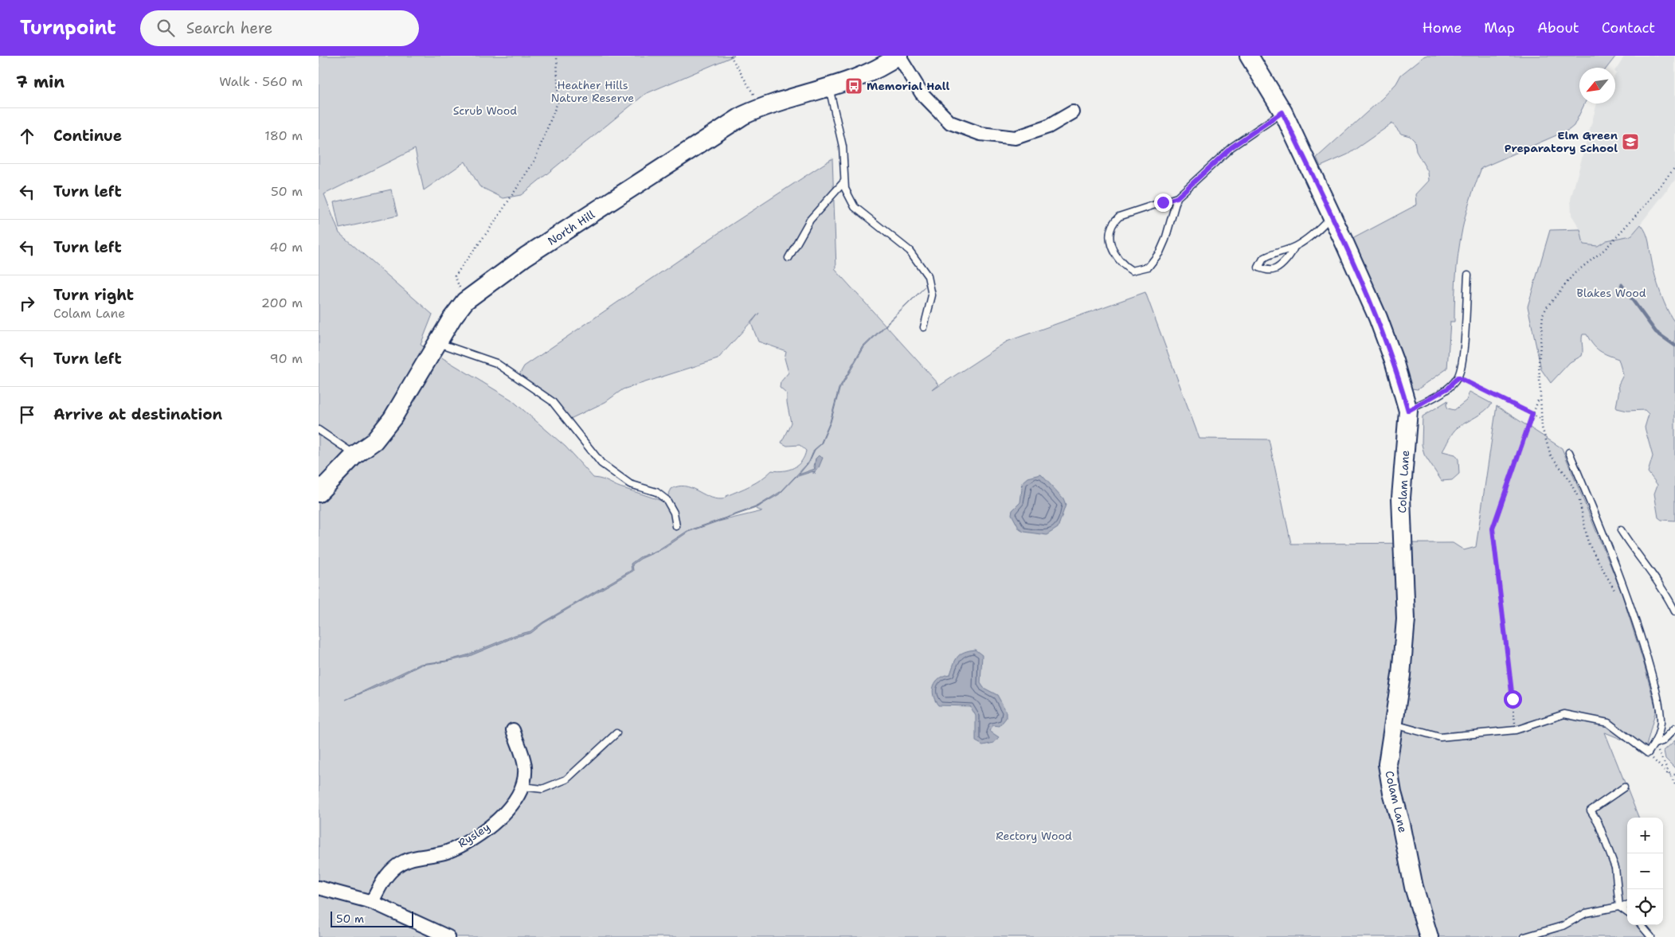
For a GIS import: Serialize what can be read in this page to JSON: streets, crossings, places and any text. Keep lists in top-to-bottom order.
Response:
{
  "streets": {
    "street": ["North Hill", "Colam Lane", "Rysley"]
  },
  "parks": [
    "Heather Hills Nature Reserve",
    "Scrub Wood",
    "Blakes Wood",
    "Rectory Wood"
  ],
  "places": {
    "bus stop": ["Memorial Hall"],
    "school or university": ["Elm Green Preparatory School"]
  },
  "scale_bar": "50 m",
  "north": "bottom left",
  "page": {
    "header": "Turnpoint",
    "search": "Search here",
    "nav": [
      "Home",
      "Map",
      "About",
      "Contact"
    ],
    "heading": ["7 min", "Walk · 560 m"],
    "list": [
      ["Continue", "180 m"],
      ["Turn left", "50 m"],
      ["Turn left", "40 m"],
      ["Turn right", "Colam Lane", "200 m"],
      ["Turn left", "90 m"],
      "Arrive at destination"
    ],
    "map_buttons": ["+", "−"],
    "scale": "50 m"
  }
}
